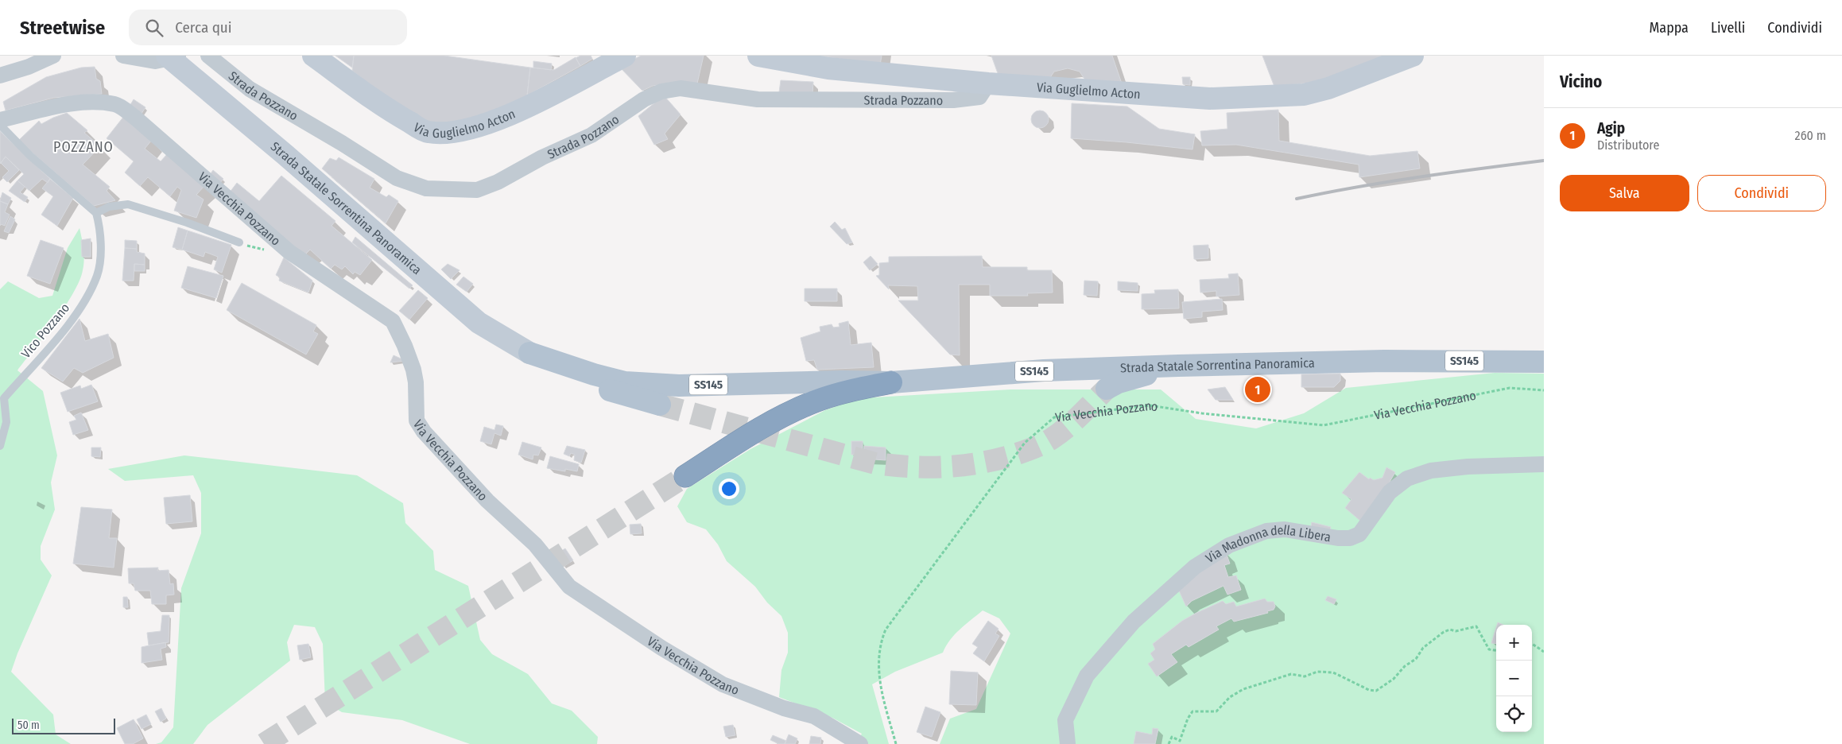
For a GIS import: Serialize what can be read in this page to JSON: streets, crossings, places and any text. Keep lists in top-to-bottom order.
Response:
{
  "streets": {
    "main road": ["Strada Statale Sorrentina Panoramica", "SS145"],
    "street": [
      "Via Guglielmo Acton",
      "Strada Pozzano",
      "Via Vecchia Pozzano",
      "Via Madonna della Libera"
    ],
    "lane": ["Vico Pozzano"]
  },
  "crossings": [
    ["Via Guglielmo Acton", "Strada Pozzano"],
    ["Strada Statale Sorrentina Panoramica", "SS145"]
  ],
  "districts": ["POZZANO"],
  "scale_bar": "50 m",
  "page": {
    "header": "Streetwise",
    "search": "Cerca qui",
    "nav": ["Mappa", "Livelli", "Condividi"],
    "heading": "Vicino",
    "list": [
      {
        "mark": "1",
        "name": "Agip",
        "note": "Distributore",
        "value": "260 m"
      }
    ],
    "buttons": ["Salva", "Condividi"],
    "pins": "1",
    "map_buttons": ["+", "−"],
    "scale": "50 m"
  }
}
